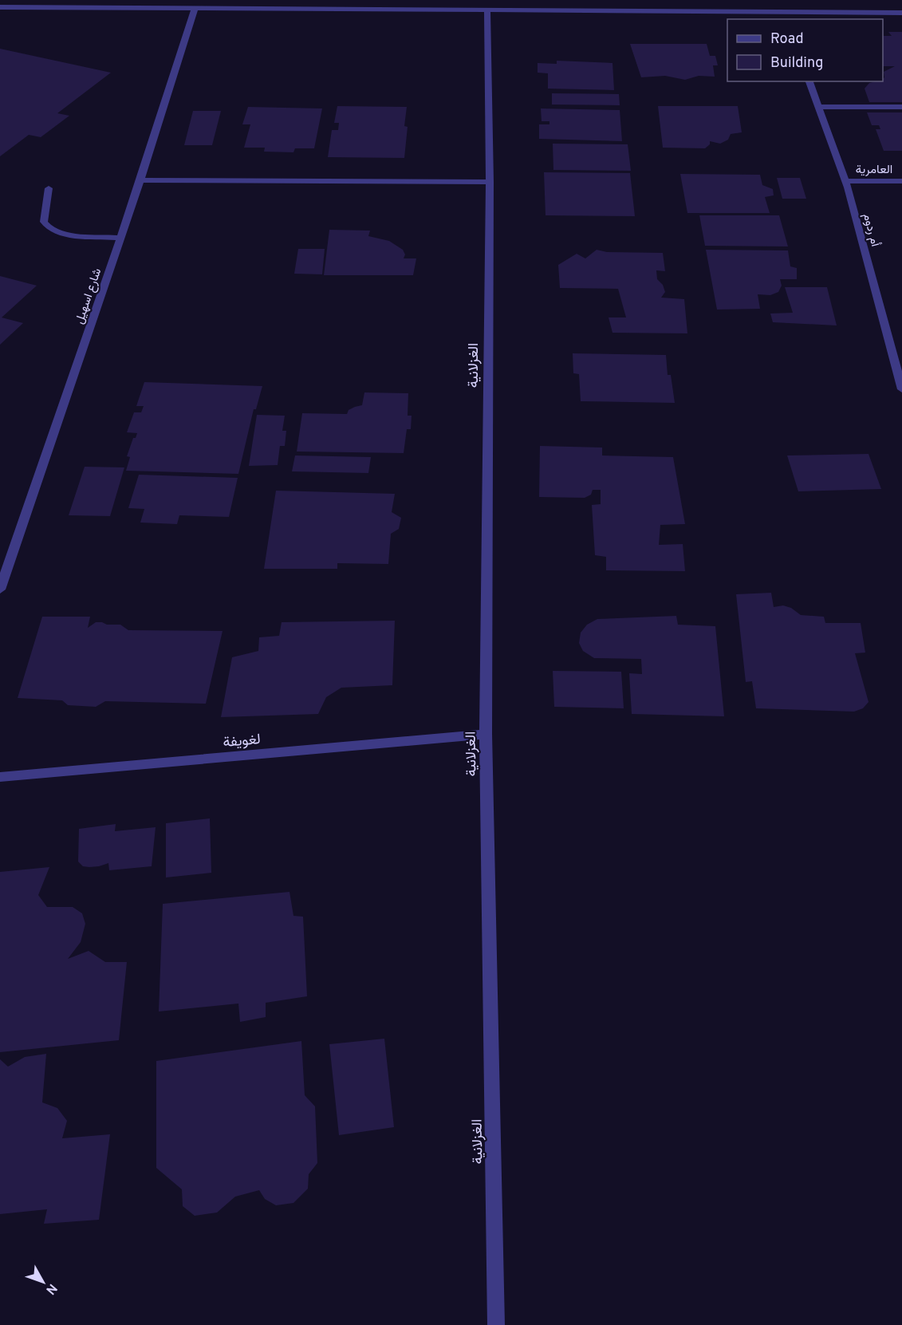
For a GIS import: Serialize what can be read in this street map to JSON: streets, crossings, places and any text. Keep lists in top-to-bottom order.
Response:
{
  "streets": {
    "street": [
      "العامرية",
      "أم ردوم",
      "شارع اسهيل",
      "الغزلانية",
      "لغويفة"
    ]
  },
  "crossings": [
    ["العامرية", "أم ردوم"],
    ["الغزلانية", "لغويفة"]
  ],
  "legend": ["Road", "Building"],
  "north": "bottom right"
}
